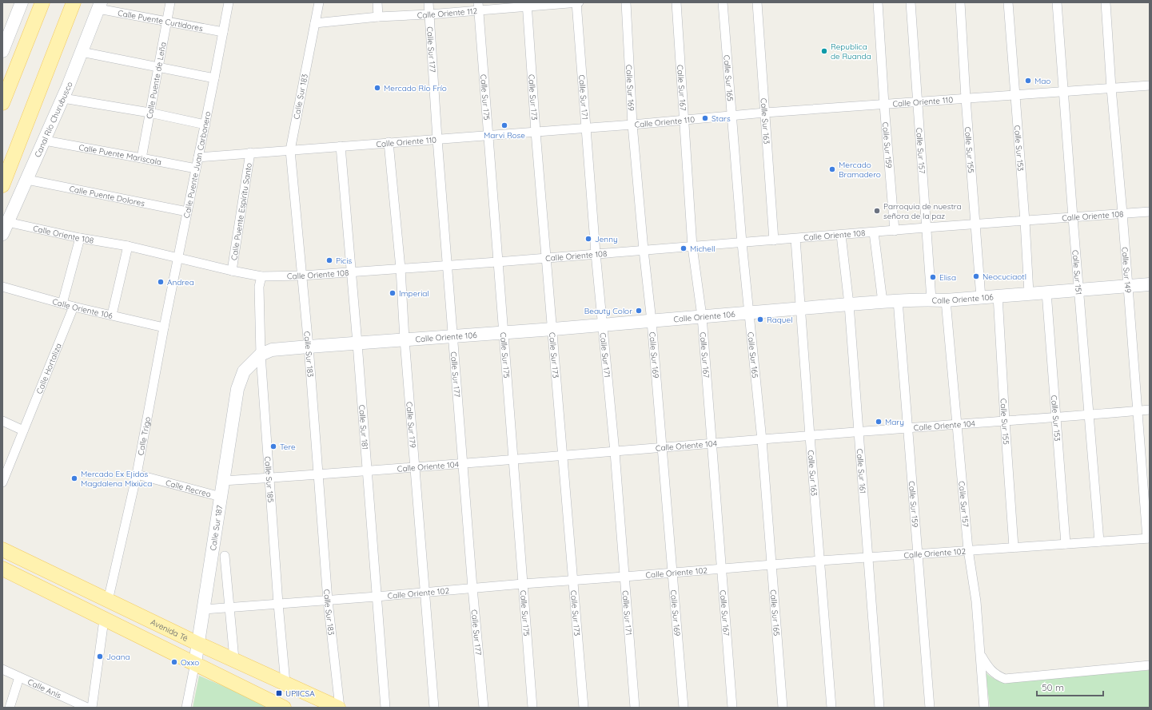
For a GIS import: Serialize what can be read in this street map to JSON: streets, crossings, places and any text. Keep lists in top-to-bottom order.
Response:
{
  "streets": {
    "main road": ["Avenida Té"],
    "street": [
      "Calle Oriente 112",
      "Calle Puente Curtidores",
      "Calle Sur 177",
      "Calle Sur 165",
      "Calle Puente de Leña",
      "Calle Sur 169",
      "Calle Sur 167",
      "Calle Sur 183",
      "Calle Sur 175",
      "Calle Sur 173",
      "Calle Sur 171",
      "Calle Oriente 110",
      "Canal Río Churubusco",
      "Calle Sur 163",
      "Calle Sur 159",
      "Calle Sur 153",
      "Calle Sur 155",
      "Calle Sur 157",
      "Calle Puente Mariscala",
      "Calle Puente Juan Carbonero",
      "Calle Puente Dolores",
      "Calle Puente Espíritu Santo",
      "Calle Oriente 108",
      "Calle Sur 149",
      "Calle Sur 151",
      "Calle Oriente 106",
      "Calle Hortaliza",
      "Calle Sur 179",
      "Calle Oriente 104",
      "Calle Sur 181",
      "Calle Trigo",
      "Calle Sur 161",
      "Calle Sur 185",
      "Calle Recreo",
      "Calle Sur 187",
      "Calle Oriente 102",
      "Calle Anís"
    ]
  },
  "crossings": [
    ["Calle Oriente 112", "Calle Sur 177"],
    ["Calle Oriente 112", "Calle Sur 183"],
    ["Calle Oriente 112", "Calle Sur 175"],
    ["Calle Oriente 112", "Calle Sur 173"],
    ["Calle Oriente 112", "Calle Sur 171"],
    ["Calle Puente Curtidores", "Calle Puente de Leña"],
    ["Calle Puente Curtidores", "Canal Río Churubusco"],
    ["Calle Puente Curtidores", "Calle Puente Juan Carbonero"],
    ["Calle Sur 177", "Calle Oriente 110"],
    ["Calle Sur 177", "Calle Oriente 108"],
    ["Calle Sur 177", "Calle Oriente 106"],
    ["Calle Sur 177", "Calle Oriente 104"],
    ["Calle Sur 177", "Calle Oriente 102"],
    ["Calle Sur 165", "Calle Oriente 110"],
    ["Calle Sur 165", "Calle Oriente 108"],
    ["Calle Sur 165", "Calle Oriente 106"],
    ["Calle Sur 165", "Calle Oriente 104"],
    ["Calle Sur 165", "Calle Oriente 102"],
    ["Calle Puente de Leña", "Calle Puente Mariscala"],
    ["Calle Sur 169", "Calle Oriente 110"],
    ["Calle Sur 169", "Calle Oriente 108"],
    ["Calle Sur 169", "Calle Oriente 106"],
    ["Calle Sur 169", "Calle Oriente 104"],
    ["Calle Sur 169", "Calle Oriente 102"],
    ["Calle Sur 167", "Calle Oriente 110"],
    ["Calle Sur 167", "Calle Oriente 108"],
    ["Calle Sur 167", "Calle Oriente 106"],
    ["Calle Sur 167", "Calle Oriente 104"],
    ["Calle Sur 167", "Calle Oriente 102"],
    ["Calle Sur 183", "Calle Oriente 110"],
    ["Calle Sur 183", "Calle Oriente 108"],
    ["Calle Sur 183", "Calle Oriente 106"],
    ["Calle Sur 183", "Calle Oriente 104"],
    ["Calle Sur 183", "Calle Oriente 102"],
    ["Calle Sur 183", "Avenida Té"],
    ["Calle Sur 175", "Calle Oriente 110"],
    ["Calle Sur 175", "Calle Oriente 108"],
    ["Calle Sur 175", "Calle Oriente 106"],
    ["Calle Sur 175", "Calle Oriente 104"],
    ["Calle Sur 175", "Calle Oriente 102"],
    ["Calle Sur 173", "Calle Oriente 110"],
    ["Calle Sur 173", "Calle Oriente 108"],
    ["Calle Sur 173", "Calle Oriente 106"],
    ["Calle Sur 173", "Calle Oriente 104"],
    ["Calle Sur 173", "Calle Oriente 102"],
    ["Calle Sur 171", "Calle Oriente 110"],
    ["Calle Sur 171", "Calle Oriente 108"],
    ["Calle Sur 171", "Calle Oriente 106"],
    ["Calle Sur 171", "Calle Oriente 104"],
    ["Calle Sur 171", "Calle Oriente 102"],
    ["Calle Oriente 110", "Calle Sur 163"],
    ["Calle Oriente 110", "Calle Sur 159"],
    ["Calle Oriente 110", "Calle Sur 153"],
    ["Calle Oriente 110", "Calle Sur 155"],
    ["Calle Oriente 110", "Calle Sur 157"],
    ["Calle Oriente 110", "Calle Puente Juan Carbonero"],
    ["Calle Oriente 110", "Calle Puente Espíritu Santo"],
    ["Calle Oriente 110", "Calle Sur 149"],
    ["Calle Oriente 110", "Calle Sur 151"],
    ["Calle Oriente 110", "Calle Sur 179"],
    ["Calle Oriente 110", "Calle Sur 181"],
    ["Canal Río Churubusco", "Calle Puente Mariscala"],
    ["Canal Río Churubusco", "Calle Puente Dolores"],
    ["Canal Río Churubusco", "Calle Oriente 108"],
    ["Calle Sur 163", "Calle Oriente 108"],
    ["Calle Sur 163", "Calle Oriente 106"],
    ["Calle Sur 163", "Calle Oriente 104"],
    ["Calle Sur 163", "Calle Oriente 102"],
    ["Calle Sur 159", "Calle Oriente 108"],
    ["Calle Sur 159", "Calle Oriente 106"],
    ["Calle Sur 159", "Calle Oriente 104"],
    ["Calle Sur 159", "Calle Oriente 102"],
    ["Calle Sur 153", "Calle Oriente 108"],
    ["Calle Sur 153", "Calle Oriente 106"],
    ["Calle Sur 153", "Calle Oriente 104"],
    ["Calle Sur 153", "Calle Oriente 102"],
    ["Calle Sur 155", "Calle Oriente 108"],
    ["Calle Sur 155", "Calle Oriente 106"],
    ["Calle Sur 155", "Calle Oriente 104"],
    ["Calle Sur 155", "Calle Oriente 102"],
    ["Calle Sur 157", "Calle Oriente 108"],
    ["Calle Sur 157", "Calle Oriente 106"],
    ["Calle Sur 157", "Calle Oriente 104"],
    ["Calle Sur 157", "Calle Oriente 102"],
    ["Calle Puente Mariscala", "Calle Puente Juan Carbonero"],
    ["Calle Puente Juan Carbonero", "Calle Puente Dolores"],
    ["Calle Puente Juan Carbonero", "Calle Oriente 108"],
    ["Calle Puente Juan Carbonero", "Calle Oriente 106"],
    ["Calle Puente Juan Carbonero", "Calle Trigo"],
    ["Calle Puente Espíritu Santo", "Calle Oriente 108"],
    ["Calle Oriente 108", "Calle Sur 149"],
    ["Calle Oriente 108", "Calle Sur 151"],
    ["Calle Oriente 108", "Calle Sur 179"],
    ["Calle Oriente 108", "Calle Sur 181"],
    ["Calle Oriente 108", "Calle Sur 161"],
    ["Calle Oriente 108", "Calle Sur 185"],
    ["Calle Sur 149", "Calle Oriente 106"],
    ["Calle Sur 149", "Calle Oriente 104"],
    ["Calle Sur 149", "Calle Oriente 102"],
    ["Calle Sur 151", "Calle Oriente 106"],
    ["Calle Sur 151", "Calle Oriente 104"],
    ["Calle Sur 151", "Calle Oriente 102"],
    ["Calle Oriente 106", "Calle Hortaliza"],
    ["Calle Oriente 106", "Calle Sur 179"],
    ["Calle Oriente 106", "Calle Sur 181"],
    ["Calle Oriente 106", "Calle Trigo"],
    ["Calle Oriente 106", "Calle Sur 161"],
    ["Calle Oriente 106", "Calle Sur 185"],
    ["Calle Oriente 106", "Calle Sur 187"],
    ["Calle Sur 179", "Calle Oriente 104"],
    ["Calle Sur 179", "Calle Oriente 102"],
    ["Calle Oriente 104", "Calle Sur 181"],
    ["Calle Oriente 104", "Calle Sur 161"],
    ["Calle Oriente 104", "Calle Sur 185"],
    ["Calle Oriente 104", "Calle Sur 187"],
    ["Calle Sur 181", "Calle Oriente 102"],
    ["Calle Trigo", "Calle Recreo"],
    ["Calle Trigo", "Avenida Té"],
    ["Calle Sur 161", "Calle Oriente 102"],
    ["Calle Sur 185", "Calle Sur 187"],
    ["Calle Sur 185", "Calle Oriente 102"],
    ["Calle Sur 185", "Avenida Té"],
    ["Calle Recreo", "Calle Sur 187"],
    ["Calle Sur 187", "Calle Oriente 102"],
    ["Calle Sur 187", "Avenida Té"]
  ],
  "places": {
    "other": [
      "Republica de Ruanda",
      "Mao",
      "Mercado Río Frío",
      "Stars",
      "Marvi Rose",
      "Mercado Bramadero",
      "Parroquia de nuestra señora de la paz",
      "Jenny",
      "Michell",
      "Picis",
      "Neocuciaotl",
      "Elisa",
      "Andrea",
      "Imperial",
      "Beauty Color",
      "Raquel",
      "Mary",
      "Tere",
      "Mercado Ex Ejidos Magdalena Mixiuca",
      "Joana",
      "Oxxo"
    ],
    "transit": ["UPIICSA"]
  },
  "scale_bar": "50 m"
}
